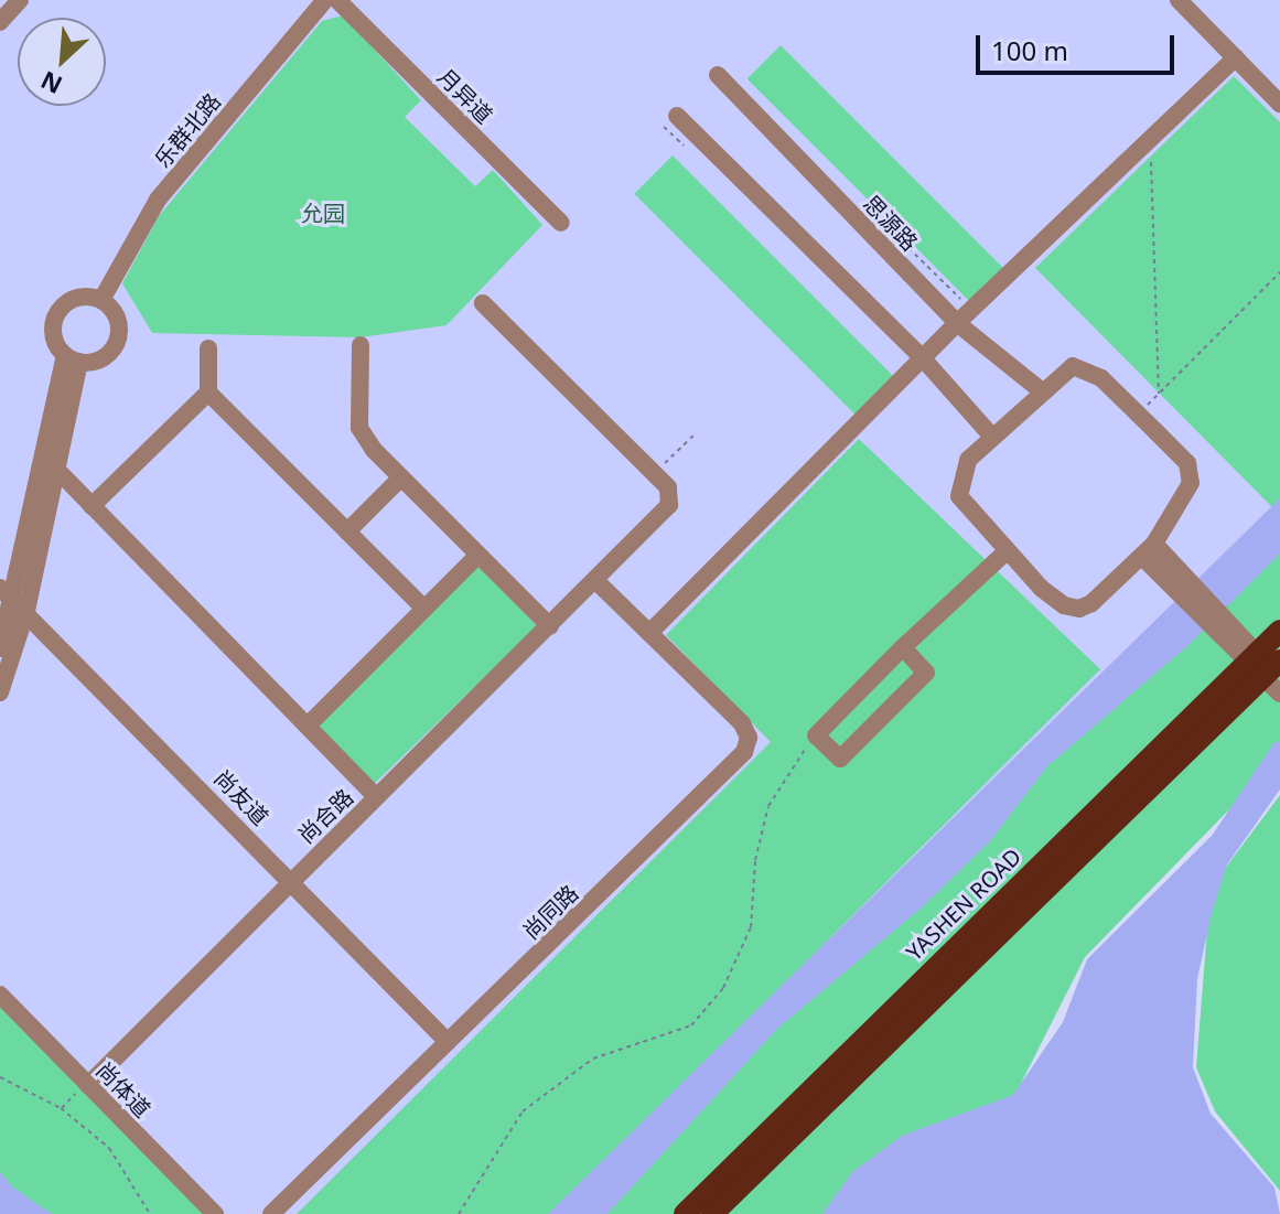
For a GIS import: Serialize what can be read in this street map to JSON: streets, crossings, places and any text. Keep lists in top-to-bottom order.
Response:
{
  "streets": {
    "main road": ["YASHEN ROAD"],
    "street": [
      "月异道",
      "乐群北路",
      "思源路",
      "尚友道",
      "尚合路",
      "尚同路",
      "尚体道"
    ]
  },
  "crossings": [
    ["尚友道", "尚合路"],
    ["尚友道", "尚同路"],
    ["尚合路", "尚体道"]
  ],
  "parks": ["允园"],
  "scale_bar": "100 m",
  "north": "bottom left"
}
